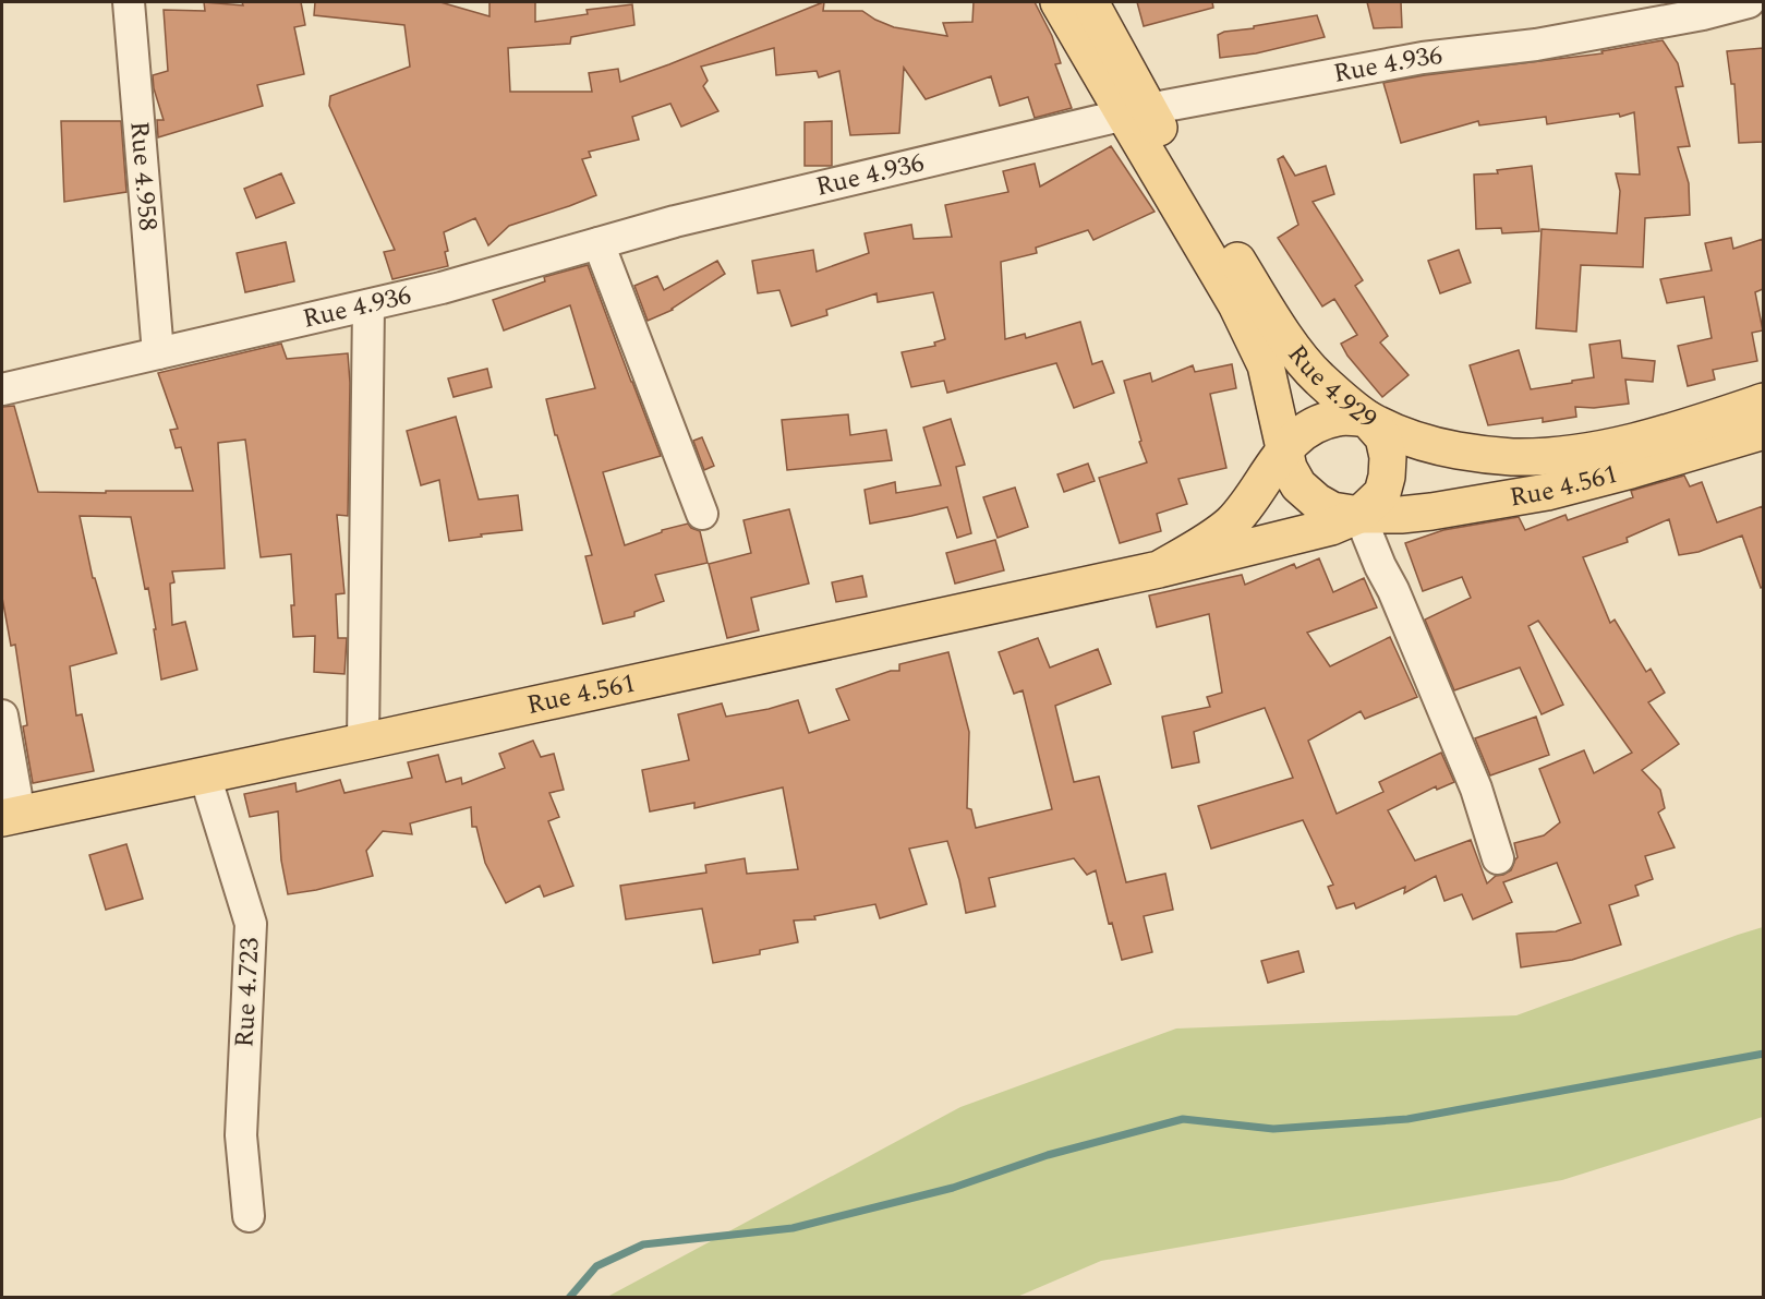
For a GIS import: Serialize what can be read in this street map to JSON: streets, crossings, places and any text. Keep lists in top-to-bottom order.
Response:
{
  "streets": {
    "main road": ["Rue 4.929", "Rue 4.561"],
    "street": ["Rue 4.936", "Rue 4.958", "Rue 4.723"]
  },
  "crossings": [
    ["Rue 4.936", "Rue 4.958"],
    ["Rue 4.936", "Rue 4.929"],
    ["Rue 4.929", "Rue 4.561"],
    ["Rue 4.561", "Rue 4.723"]
  ]
}
